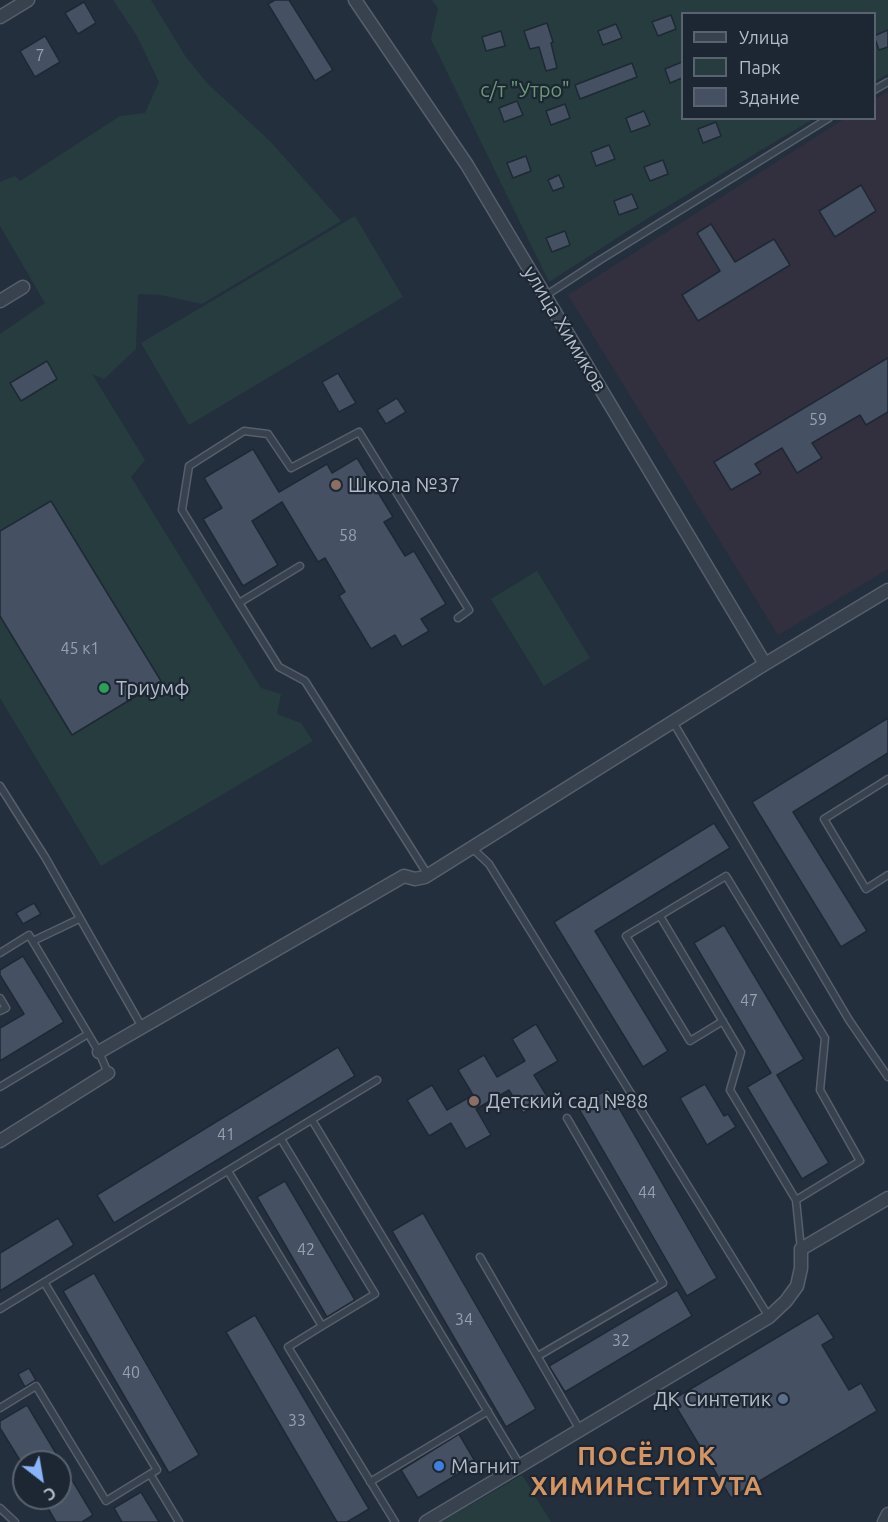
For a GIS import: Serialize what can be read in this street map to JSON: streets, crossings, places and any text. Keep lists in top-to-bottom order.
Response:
{
  "streets": {
    "street": ["улица Химиков"]
  },
  "districts": ["ПОСЁЛОК ХИМИНСТИТУТА"],
  "parks": ["с/т \"Утро\""],
  "places": [
    "Школа №37",
    "Триумф",
    "Детский сад №88",
    "ДК Синтетик",
    "Магнит"
  ],
  "house_numbers": [
    "7",
    "59",
    "58",
    "45 к1",
    "47",
    "41",
    "44",
    "42",
    "34",
    "32",
    "40",
    "33"
  ],
  "legend": ["Улица", "Парк", "Здание"],
  "north": "bottom right"
}
